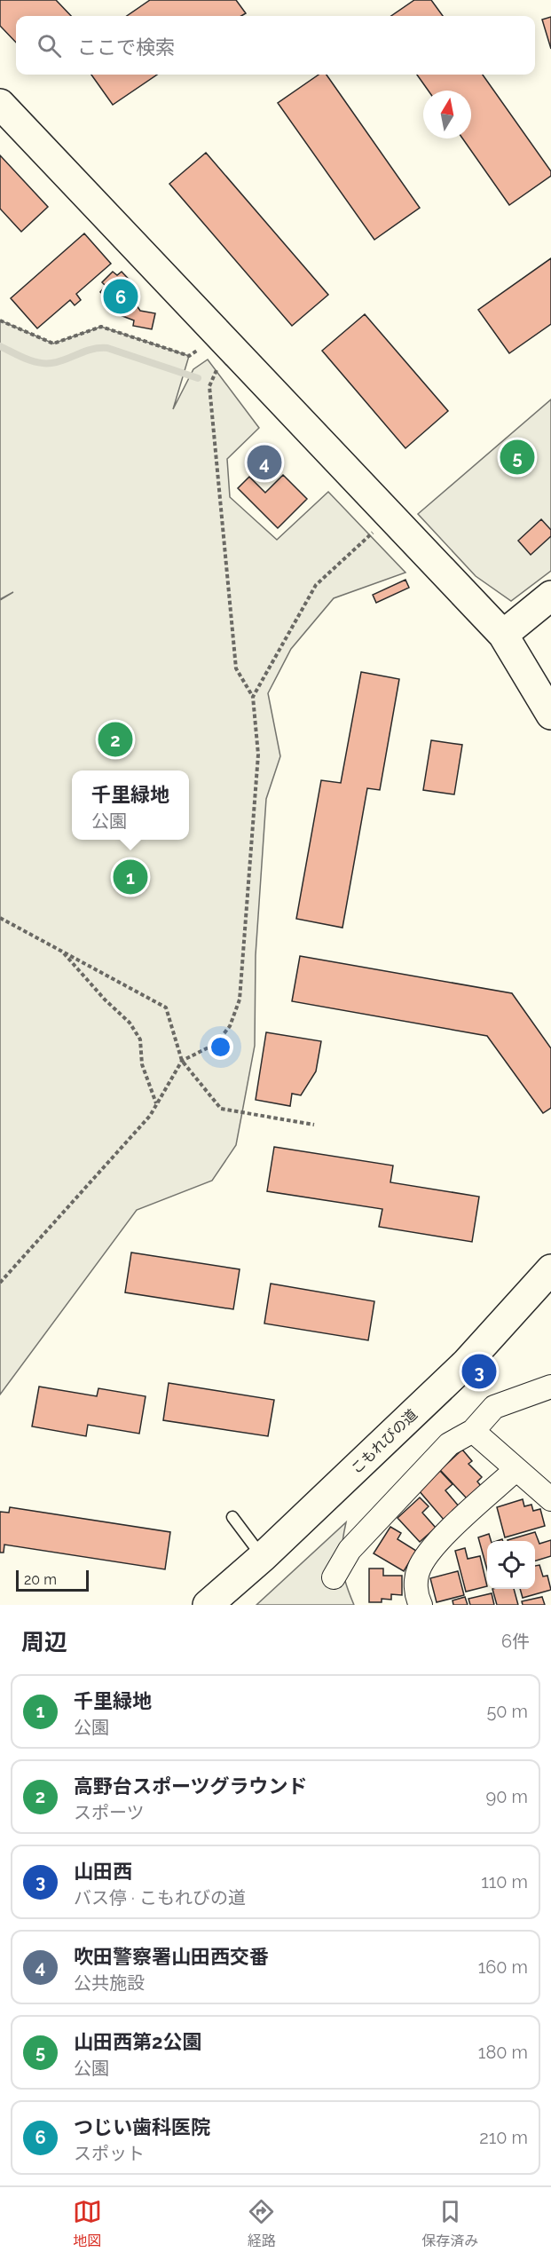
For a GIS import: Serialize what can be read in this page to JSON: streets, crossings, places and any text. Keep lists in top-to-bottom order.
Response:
{
  "streets": {
    "street": ["こもれびの道"]
  },
  "scale_bar": "20 m",
  "north": "top",
  "page": {
    "search": "ここで検索",
    "pins": [
      "6",
      "5",
      "4",
      "2",
      "1",
      "3"
    ],
    "popup": ["千里緑地", "公園"],
    "scale": "20 m",
    "heading": ["周辺", "6件"],
    "list": [
      {
        "mark": "1",
        "name": "千里緑地",
        "note": "公園",
        "value": "50 m"
      },
      {
        "mark": "2",
        "name": "高野台スポーツグラウンド",
        "note": "スポーツ",
        "value": "90 m"
      },
      {
        "mark": "3",
        "name": "山田西",
        "note": "バス停 · こもれびの道",
        "value": "110 m"
      },
      {
        "mark": "4",
        "name": "吹田警察署山田西交番",
        "note": "公共施設",
        "value": "160 m"
      },
      {
        "mark": "5",
        "name": "山田西第2公園",
        "note": "公園",
        "value": "180 m"
      },
      {
        "mark": "6",
        "name": "つじい歯科医院",
        "note": "スポット",
        "value": "210 m"
      }
    ],
    "nav": ["地図", "経路", "保存済み"]
  }
}
